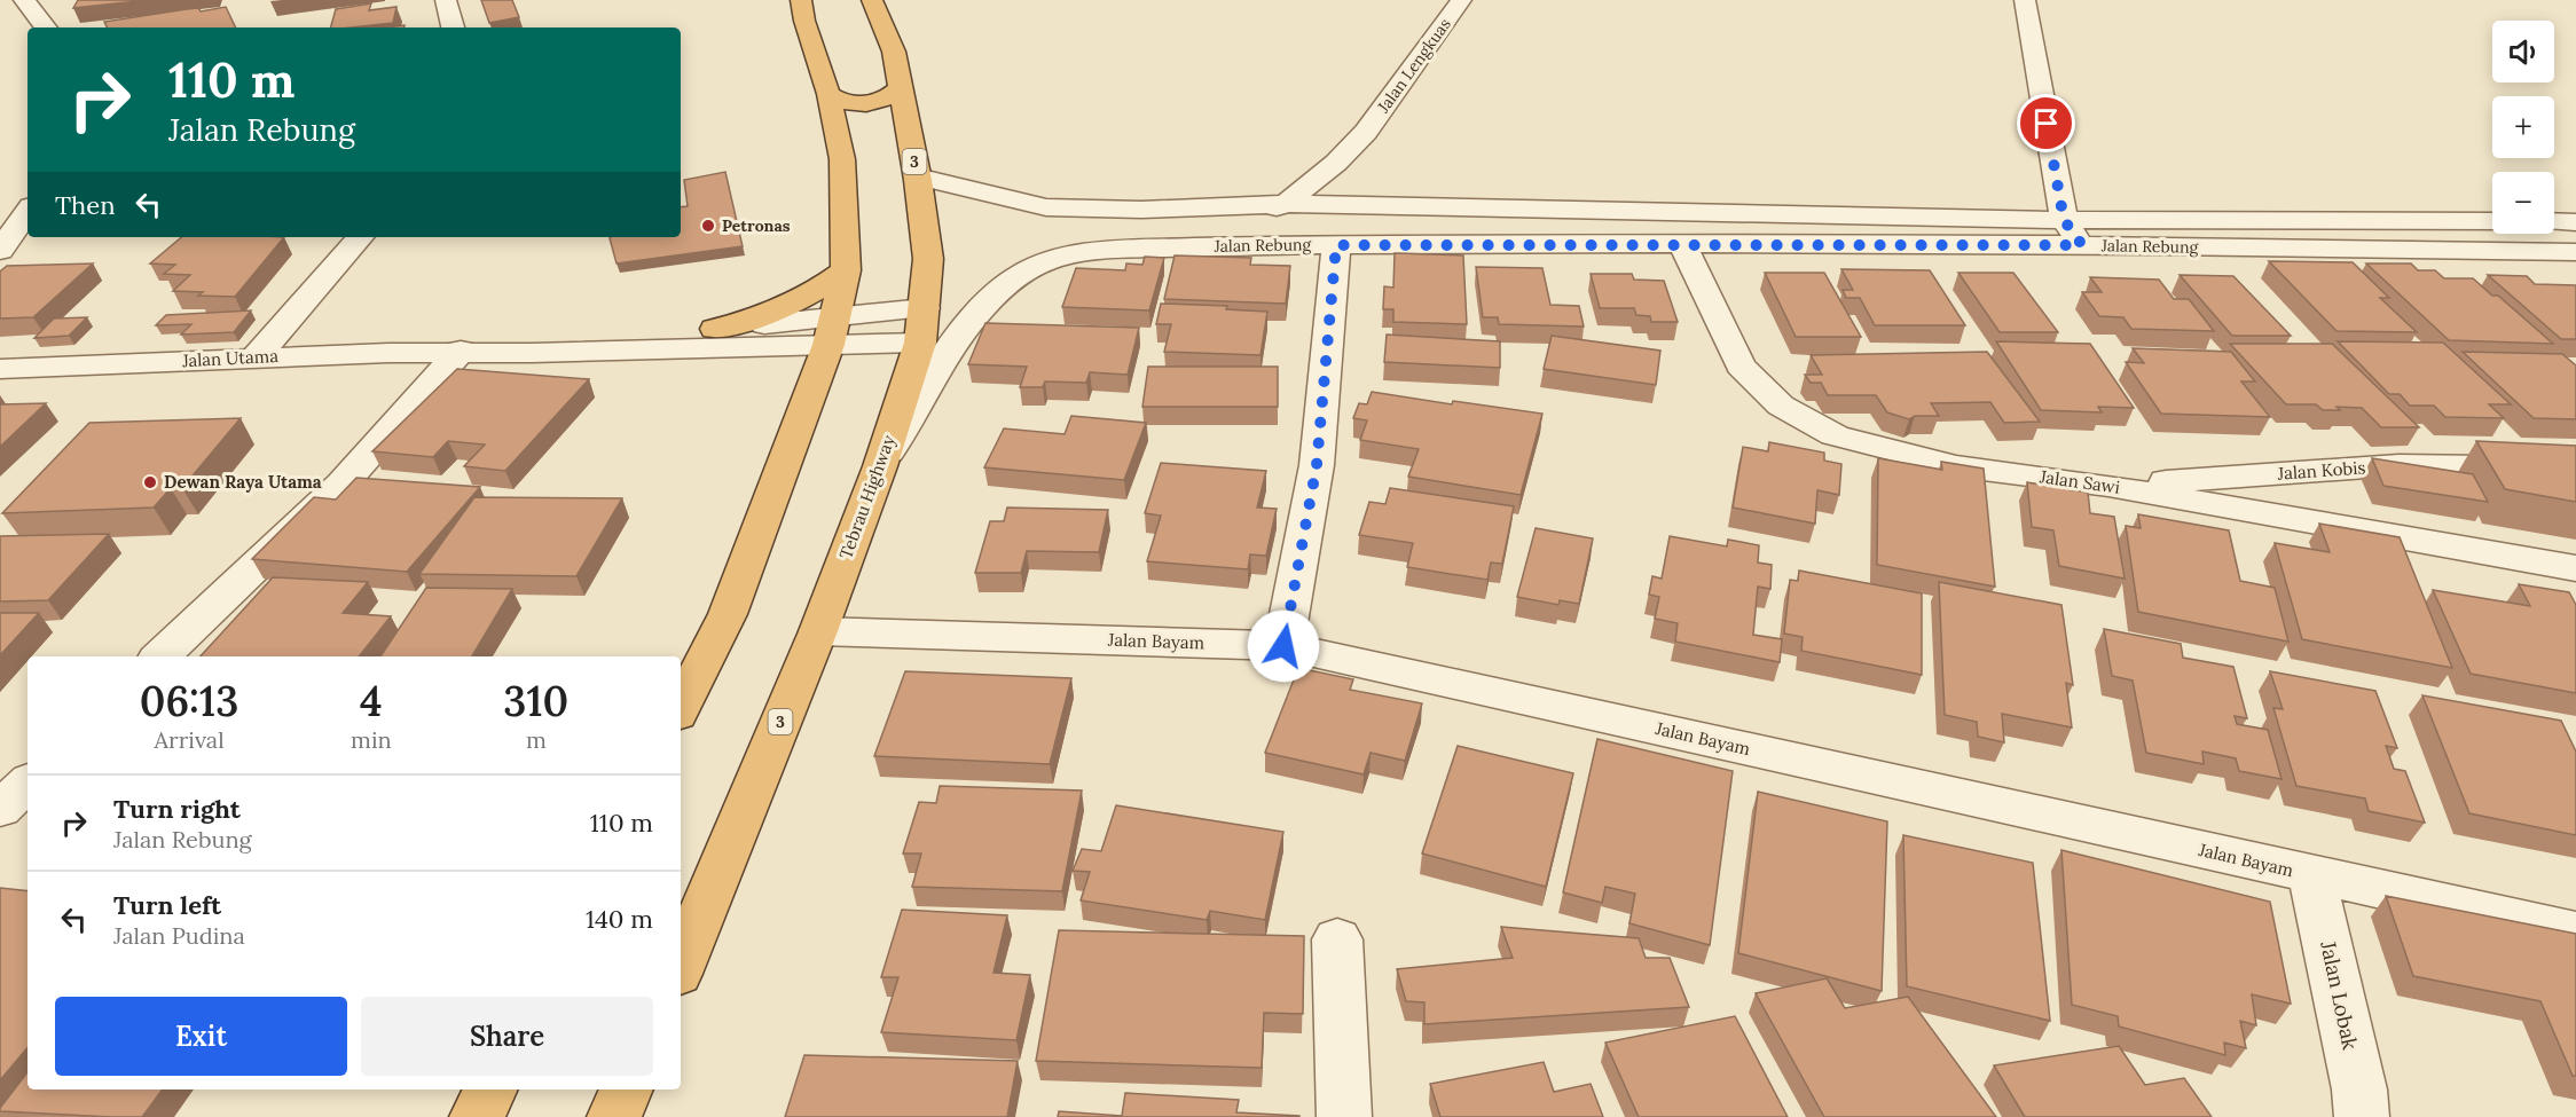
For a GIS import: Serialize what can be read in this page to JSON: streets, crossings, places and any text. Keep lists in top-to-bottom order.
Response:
{
  "streets": {
    "highway": ["3", "Tebrau Highway"],
    "street": [
      "Jalan Lengkuas",
      "Jalan Rebung",
      "Jalan Utama",
      "Jalan Kobis",
      "Jalan Sawi",
      "Jalan Bayam",
      "Jalan Lobak"
    ]
  },
  "crossings": [
    ["Jalan Lengkuas", "Jalan Rebung"],
    ["Jalan Rebung", "Jalan Sawi"],
    ["Jalan Rebung", "Tebrau Highway"],
    ["Jalan Kobis", "Jalan Sawi"],
    ["Tebrau Highway", "Jalan Bayam"],
    ["Jalan Bayam", "Jalan Lobak"]
  ],
  "places": ["Petronas", "Dewan Raya Utama"],
  "page": {
    "map_buttons": ["+", "−"],
    "turn": ["110 m", "Jalan Rebung"],
    "then": "Then",
    "eta": [
      "06:13",
      "Arrival",
      "4",
      "min",
      "310",
      "m"
    ],
    "list": [
      {
        "name": "Turn right",
        "note": "Jalan Rebung",
        "value": "110 m"
      },
      {
        "name": "Turn left",
        "note": "Jalan Pudina",
        "value": "140 m"
      }
    ],
    "buttons": ["Exit", "Share"]
  }
}
